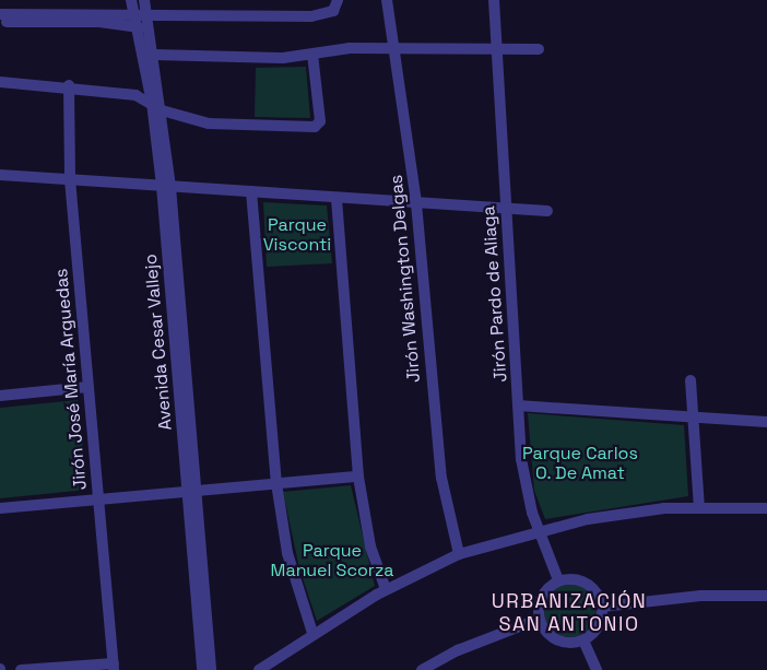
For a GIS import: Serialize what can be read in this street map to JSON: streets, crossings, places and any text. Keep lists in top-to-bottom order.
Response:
{
  "streets": {
    "street": [
      "Jirón Washington Delgas",
      "Jirón Pardo de Aliaga",
      "Avenida Cesar Vallejo",
      "Jirón José María Arguedas"
    ]
  },
  "districts": ["URBANIZACIÓN SAN ANTONIO"],
  "parks": ["Parque Visconti", "Parque Carlos O. De Amat", "Parque Manuel Scorza"]
}
